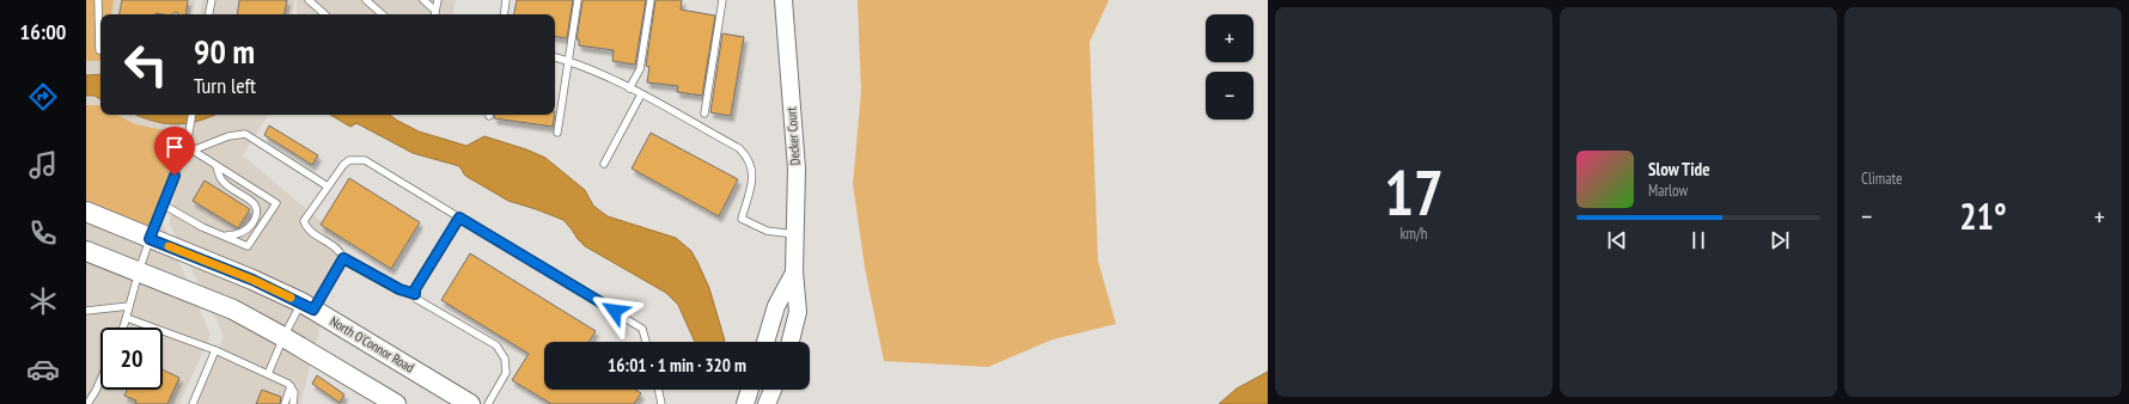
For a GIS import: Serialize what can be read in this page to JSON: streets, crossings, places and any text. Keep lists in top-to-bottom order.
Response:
{
  "streets": {
    "main road": ["North O'Connor Road"],
    "street": ["Decker Court"]
  },
  "page": {
    "tabs": "16:00",
    "tile": [
      ["17", "km/h"],
      "Climate"
    ],
    "map_buttons": ["+", "−"],
    "turn": ["90 m", "Turn left"],
    "song": ["Slow Tide", "Marlow"],
    "heat": ["−", "21°", "+"],
    "limit": "20",
    "trip": "16:01 · 1 min · 320 m"
  }
}
